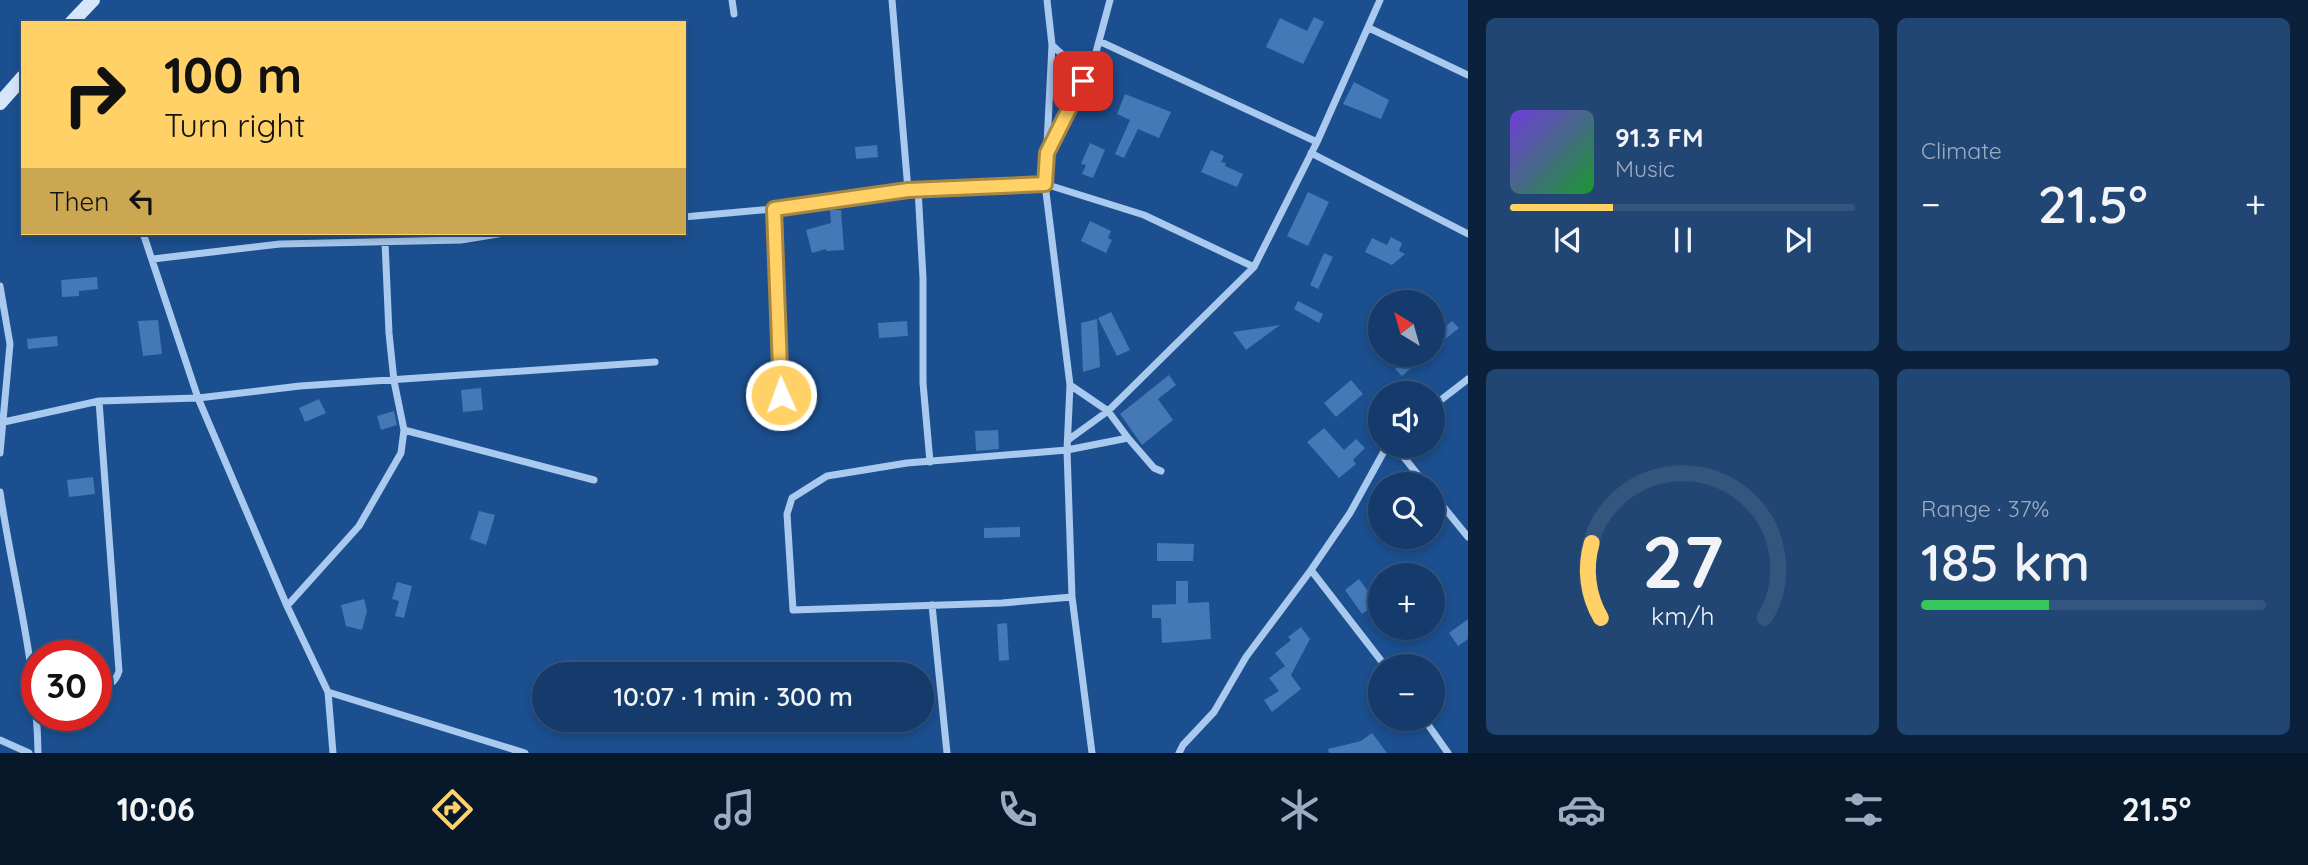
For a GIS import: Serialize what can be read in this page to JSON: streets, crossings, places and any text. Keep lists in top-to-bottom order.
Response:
{
  "north": "top left",
  "page": {
    "tile": [
      "Climate",
      ["Range · 37%", "185 km"]
    ],
    "turn": ["100 m", "Turn right"],
    "song": ["91.3 FM", "Music"],
    "then": "Then",
    "heat": ["−", "21.5°", "+"],
    "map_buttons": ["+", "−"],
    "limit": "30",
    "trip": "10:07 · 1 min · 300 m",
    "tabs": ["10:06", "21.5°"],
    "gauge": ["27", "km/h"]
  }
}
